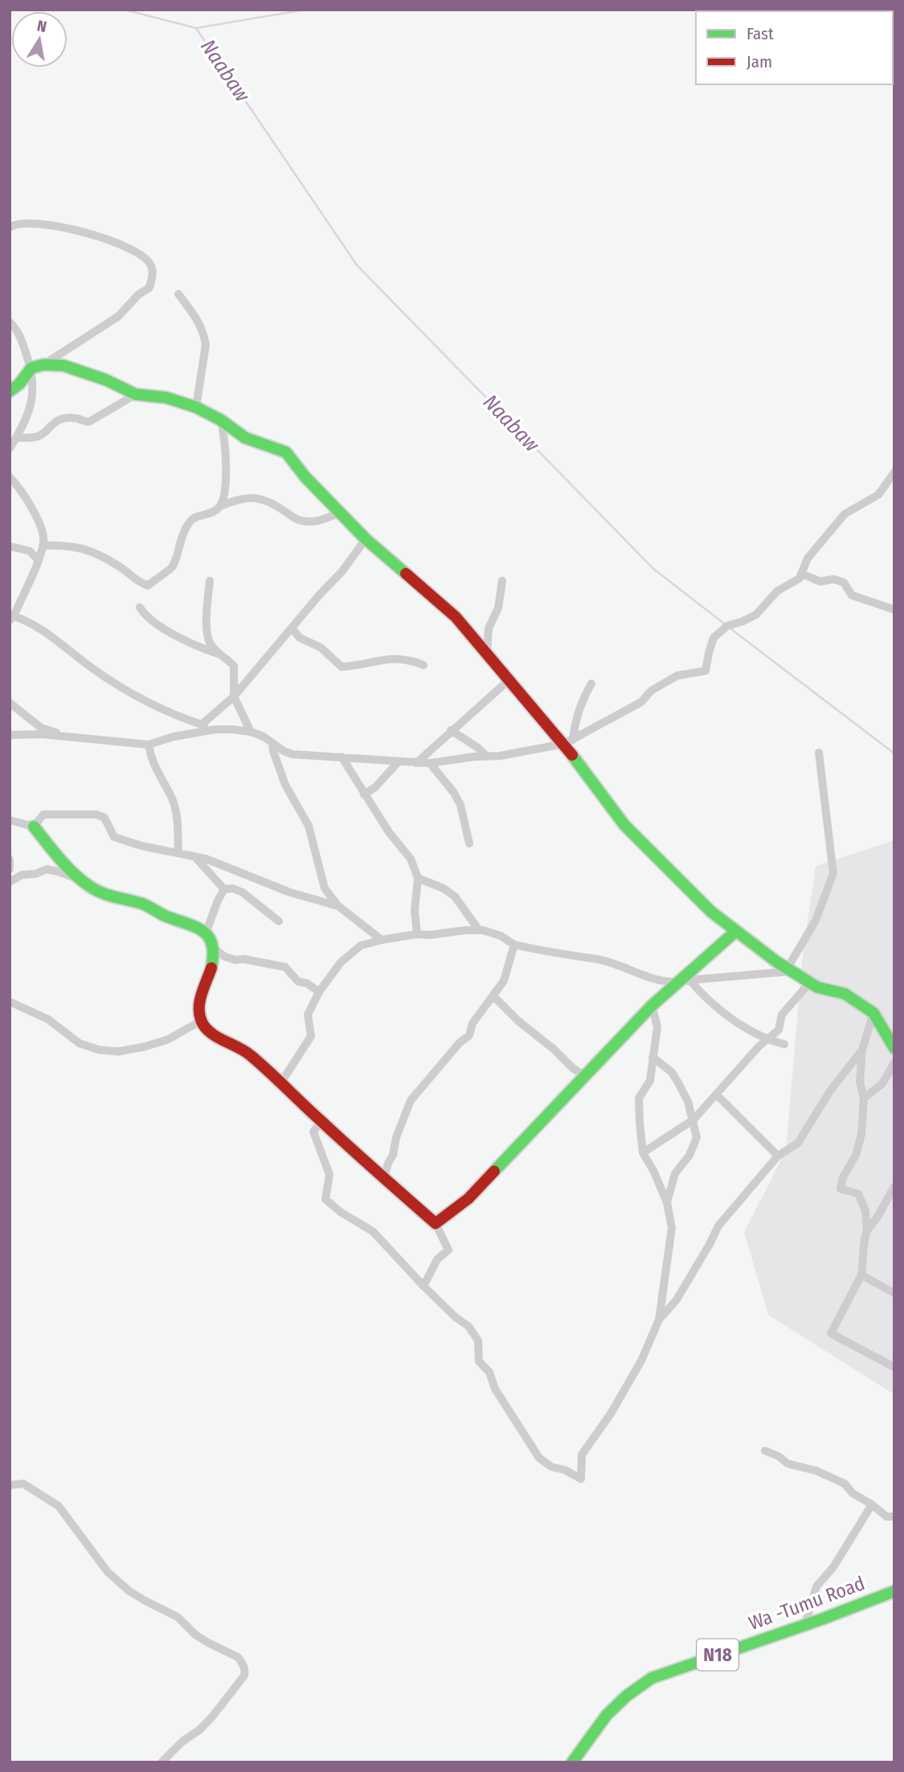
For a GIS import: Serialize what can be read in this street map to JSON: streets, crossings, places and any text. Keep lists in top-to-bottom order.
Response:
{
  "streets": {
    "main road": ["Wa -Tumu Road", "N18"]
  },
  "water": ["Naabaw"],
  "legend": ["Fast", "Jam"],
  "north": "top"
}
